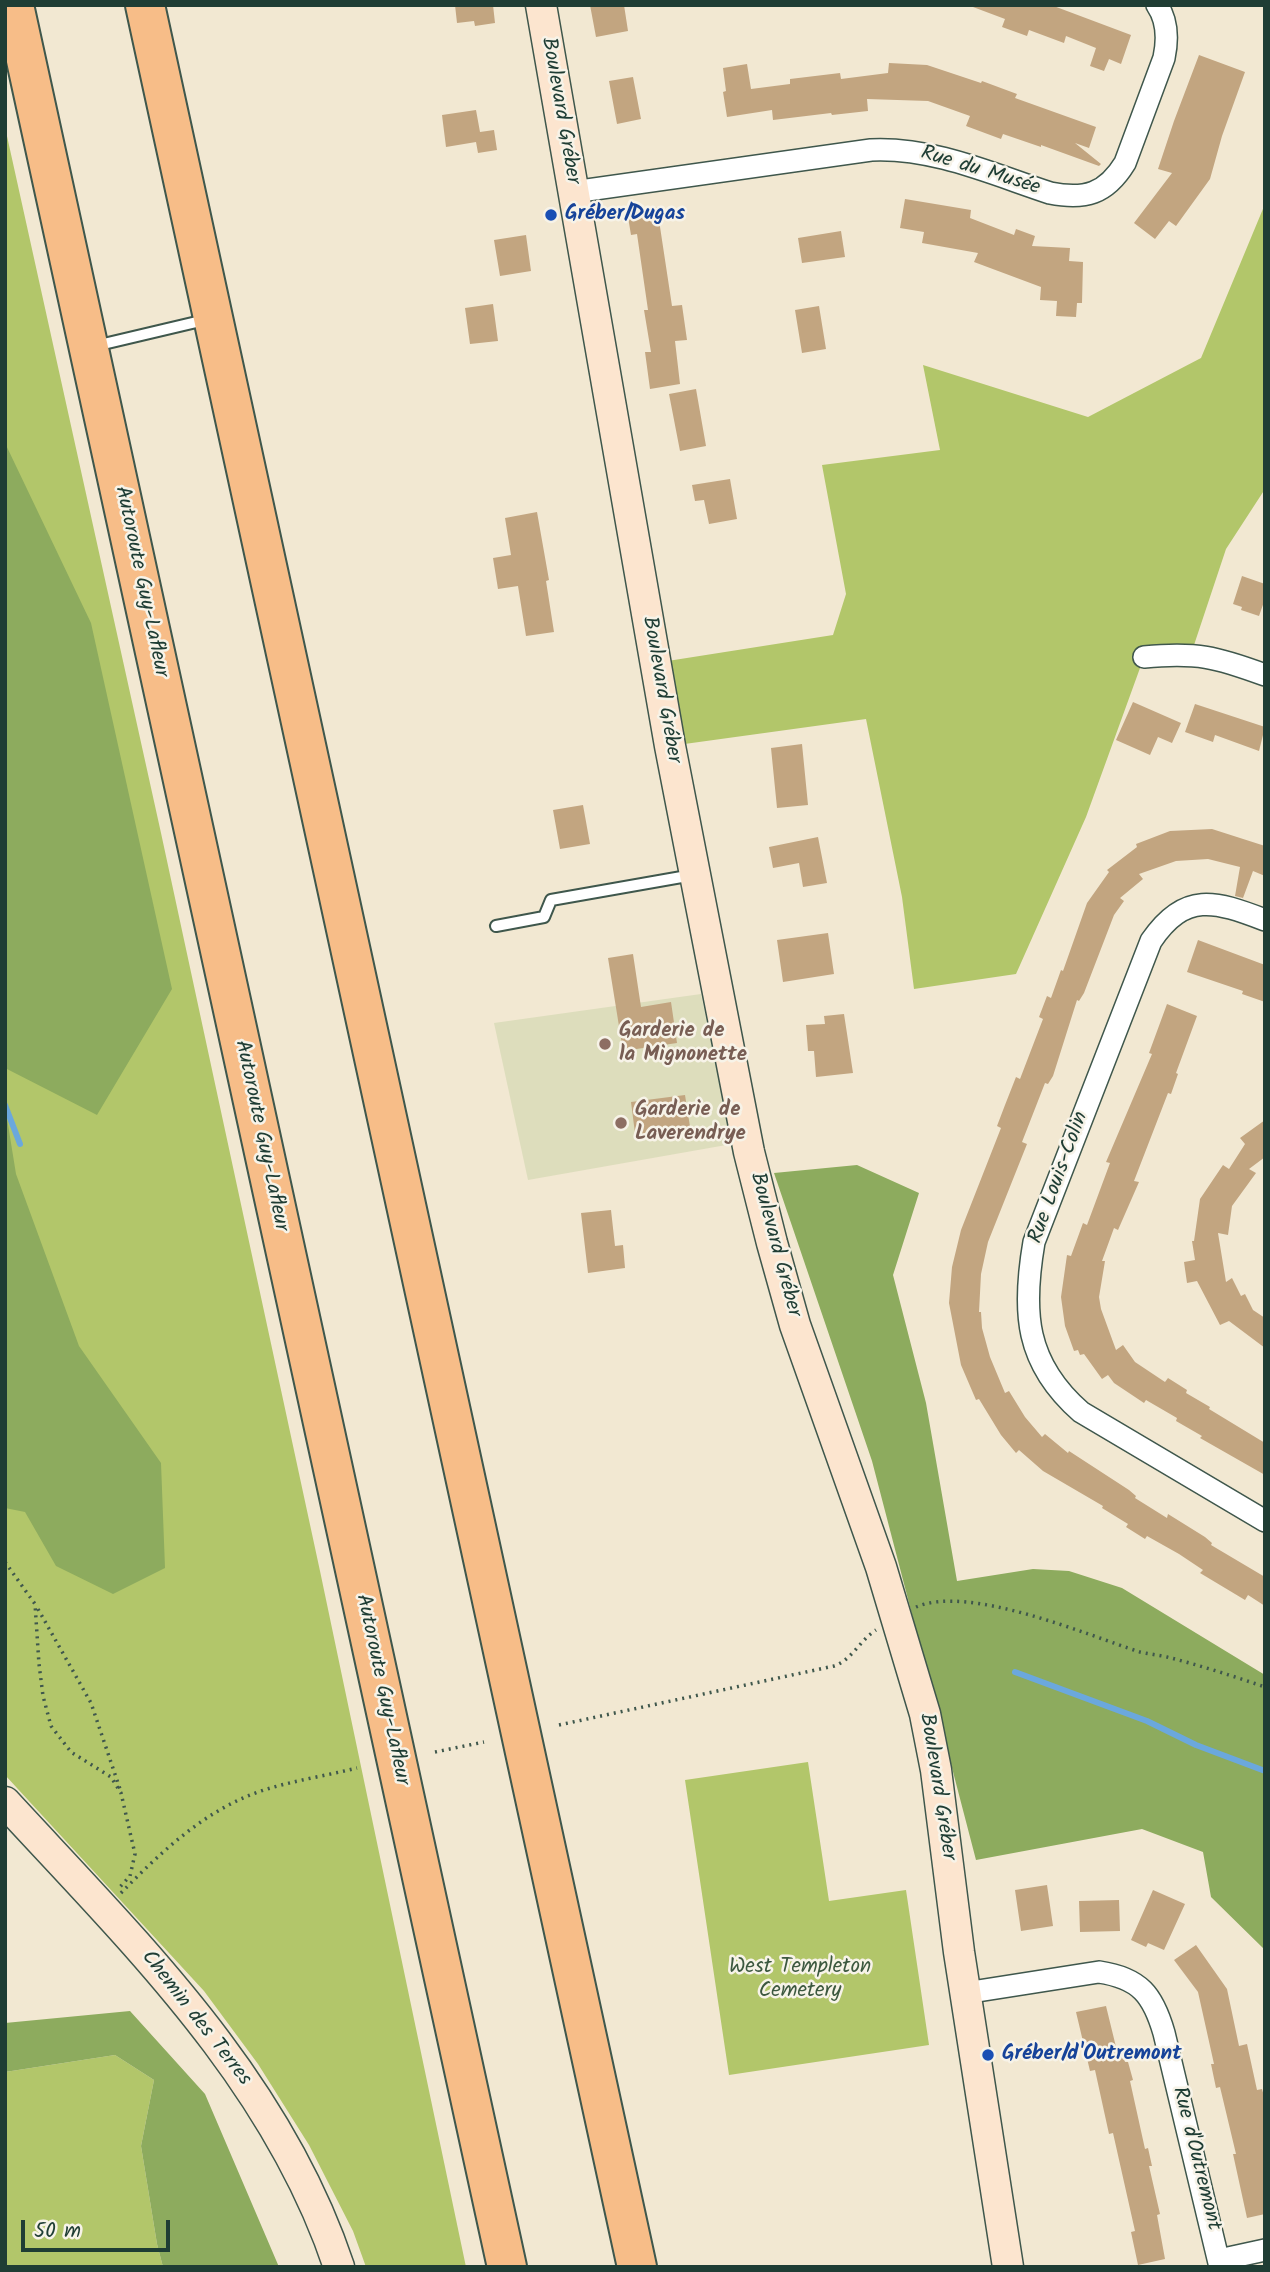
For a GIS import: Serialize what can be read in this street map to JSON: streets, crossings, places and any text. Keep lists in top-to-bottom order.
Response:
{
  "streets": {
    "highway": ["Autoroute Guy-Lafleur"],
    "street": [
      "Boulevard Gréber",
      "Rue du Musée",
      "Rue Louis-Colin",
      "Chemin des Terres",
      "Rue d'Outremont"
    ]
  },
  "crossings": [
    ["Boulevard Gréber", "Rue du Musée"],
    ["Boulevard Gréber", "Rue d'Outremont"]
  ],
  "parks": ["West Templeton Cemetery"],
  "places": [
    "Gréber/Dugas",
    "Garderie de la Mignonette",
    "Garderie de Laverendrye",
    "Gréber/d'Outremont"
  ],
  "scale_bar": "50 m"
}
